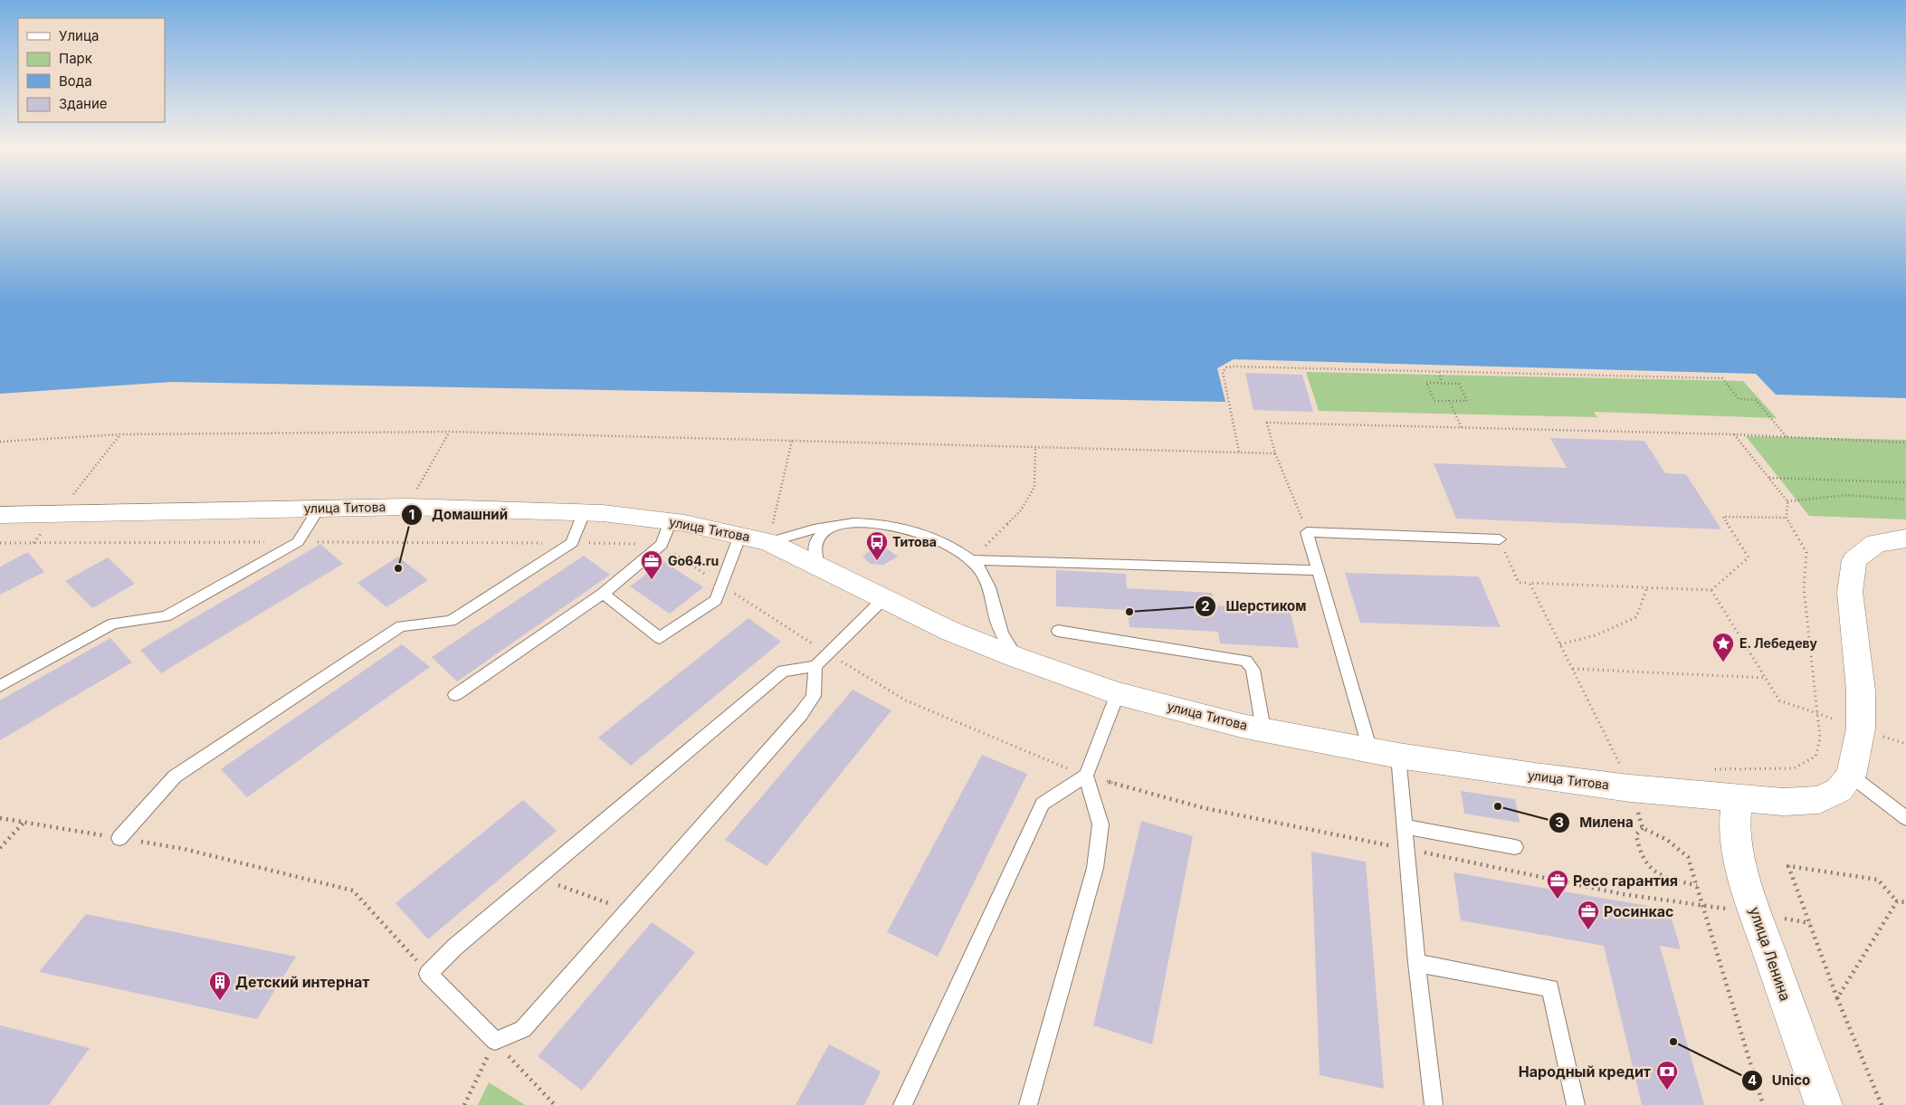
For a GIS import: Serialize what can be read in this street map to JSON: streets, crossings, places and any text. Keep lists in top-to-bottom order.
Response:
{
  "streets": {
    "main road": ["улица Титова", "улица Ленина"]
  },
  "crossings": [
    ["улица Титова", "улица Ленина"]
  ],
  "places": {
    "bus stop": ["Титова"],
    "other": [
      "Домашний",
      "Шерстиком",
      "Милена",
      "Unico"
    ],
    "office": ["Go64.ru", "Ресо гарантия", "Росинкас"],
    "place": ["Е. Лебедеву"],
    "building": ["Детский интернат"],
    "bank": ["Народный кредит"]
  },
  "legend": [
    "Улица",
    "Парк",
    "Вода",
    "Здание"
  ]
}
